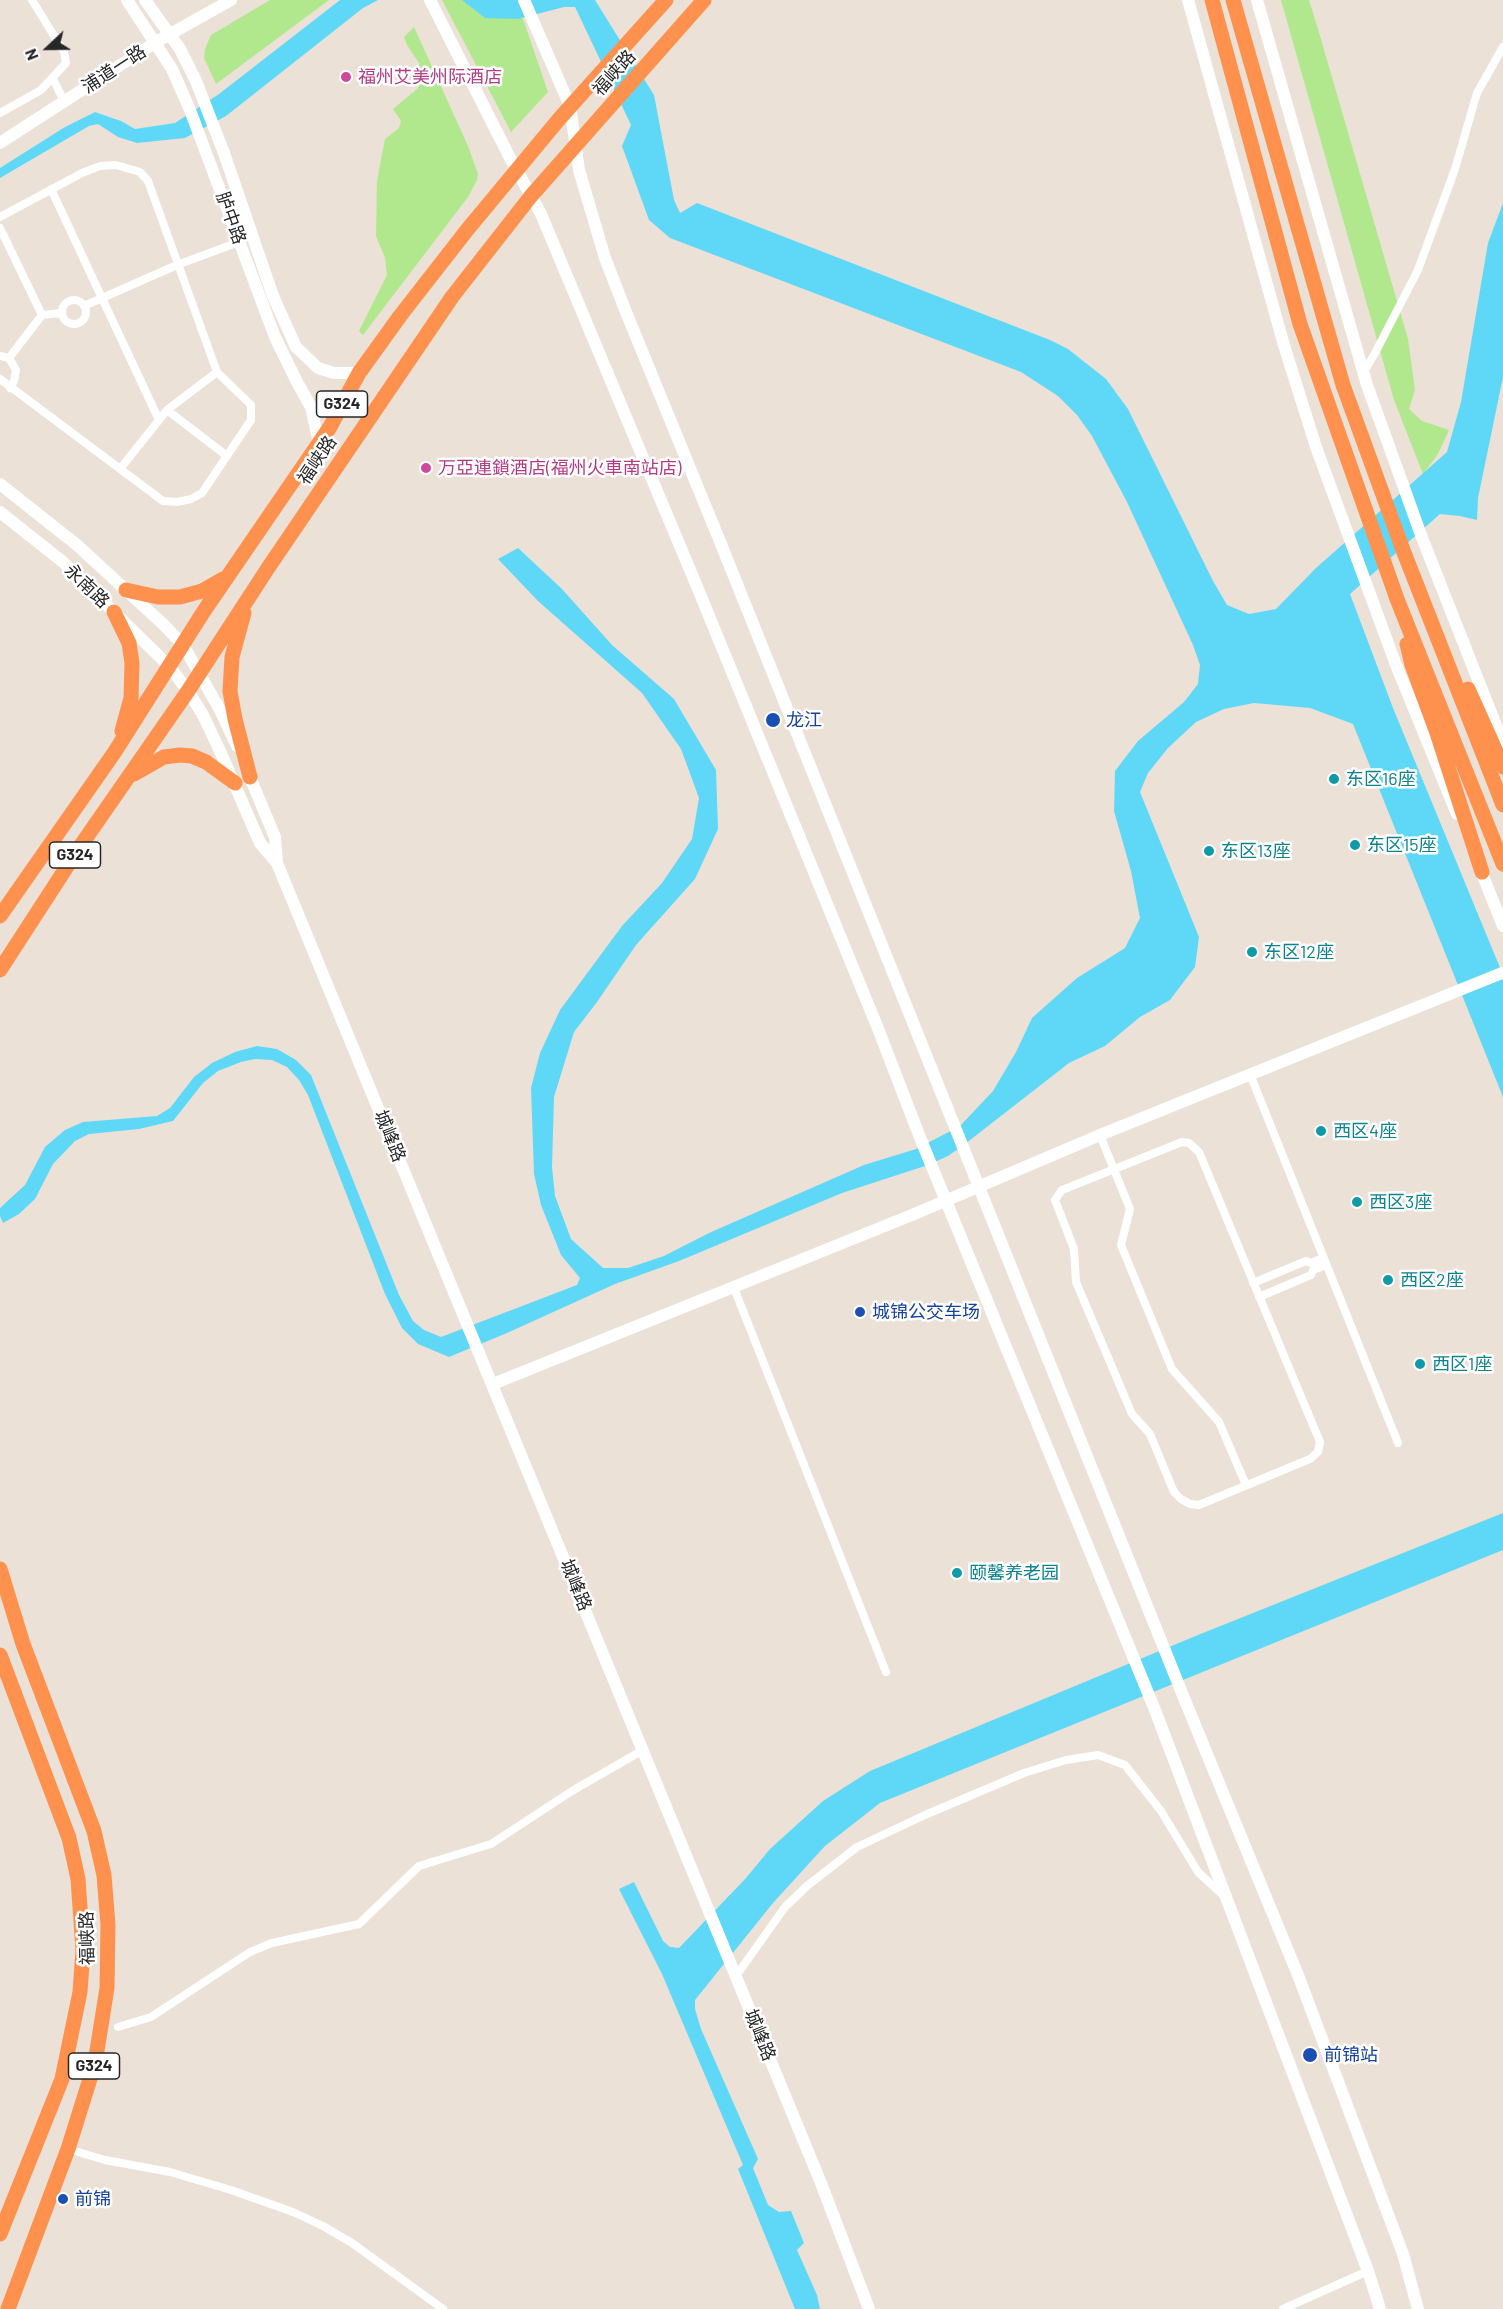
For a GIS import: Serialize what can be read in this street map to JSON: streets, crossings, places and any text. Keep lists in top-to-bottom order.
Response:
{
  "streets": {
    "highway": ["福峡路", "G324"],
    "street": [
      "浦道一路",
      "胪中路",
      "永南路",
      "城峰路"
    ]
  },
  "crossings": [
    ["浦道一路", "胪中路"],
    ["福峡路", "胪中路"],
    ["福峡路", "永南路"],
    ["福峡路", "城峰路"],
    ["永南路", "城峰路"]
  ],
  "places": [
    "福州艾美州际酒店",
    "万亞連鎖酒店(福州火車南站店)",
    "龙江",
    "东区16座",
    "东区15座",
    "东区13座",
    "东区12座",
    "西区4座",
    "西区3座",
    "西区2座",
    "城锦公交车场",
    "西区1座",
    "颐馨养老园",
    "前锦站",
    "前锦"
  ],
  "north": "left"
}
